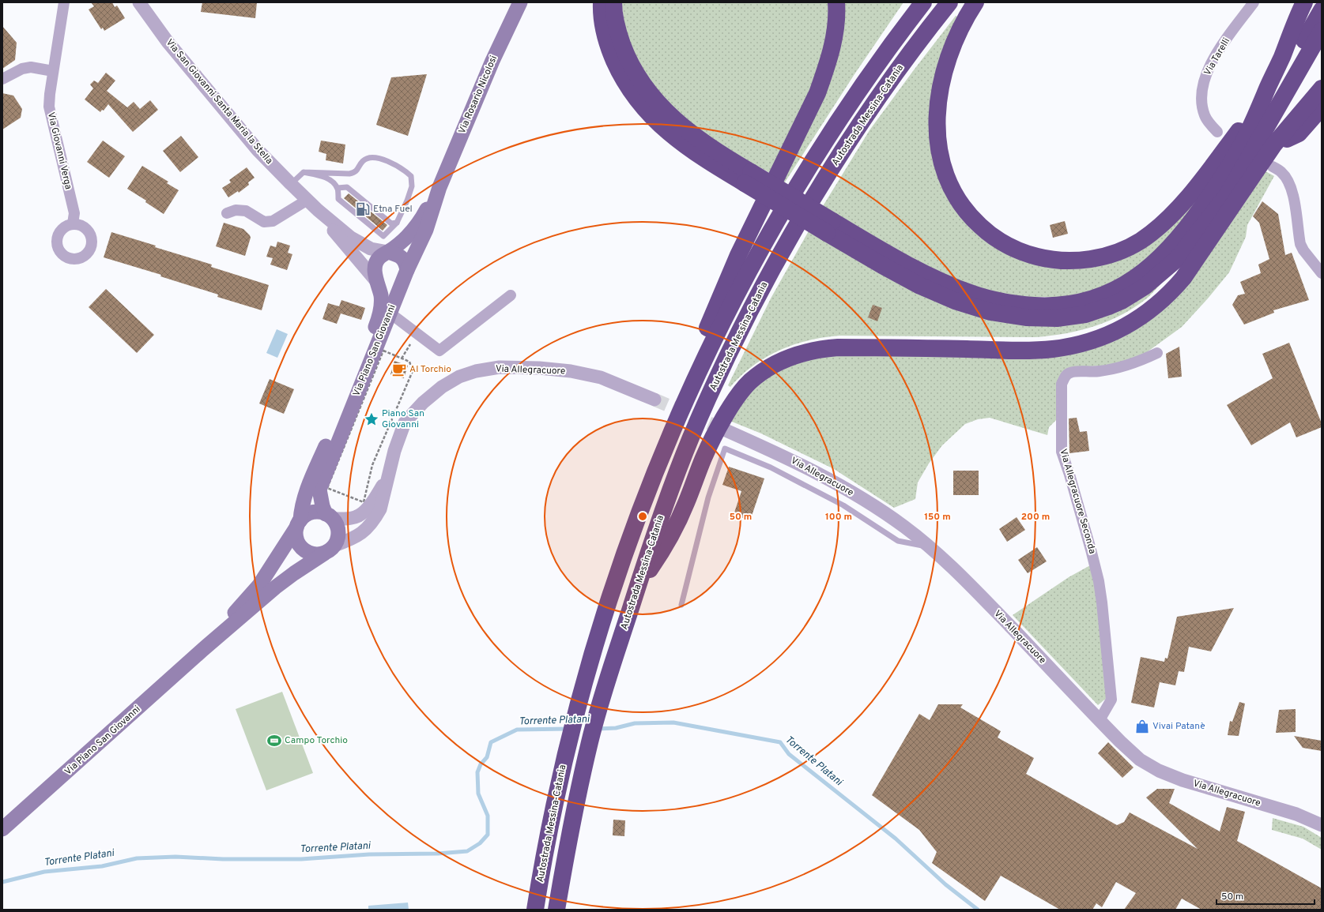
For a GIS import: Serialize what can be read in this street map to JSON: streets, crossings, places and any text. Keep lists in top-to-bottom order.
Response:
{
  "streets": {
    "highway": ["Autostrada Messina-Catania"],
    "main road": ["Via Rosario Nicolosi", "Via Piano San Giovanni"],
    "street": [
      "Via Tarelli",
      "Via San Giovanni Santa Maria la Stella",
      "Via Giovanni Verga",
      "Via Allegracuore",
      "Via Allegracuore Seconda"
    ]
  },
  "crossings": [
    ["Via Rosario Nicolosi", "Via Piano San Giovanni"],
    ["Via Piano San Giovanni", "Via Allegracuore"],
    ["Via Allegracuore", "Via Allegracuore Seconda"]
  ],
  "water": ["Torrente Platani"],
  "places": {
    "fuel station": ["Etna Fuel"],
    "cafe": ["Al Torchio"],
    "place": ["Piano San Giovanni"],
    "shop": ["Vivai Patanè"],
    "sports": ["Campo Torchio"]
  },
  "scale_bar": "50 m",
  "rings": [
    "50 m",
    "100 m",
    "150 m",
    "200 m"
  ]
}
